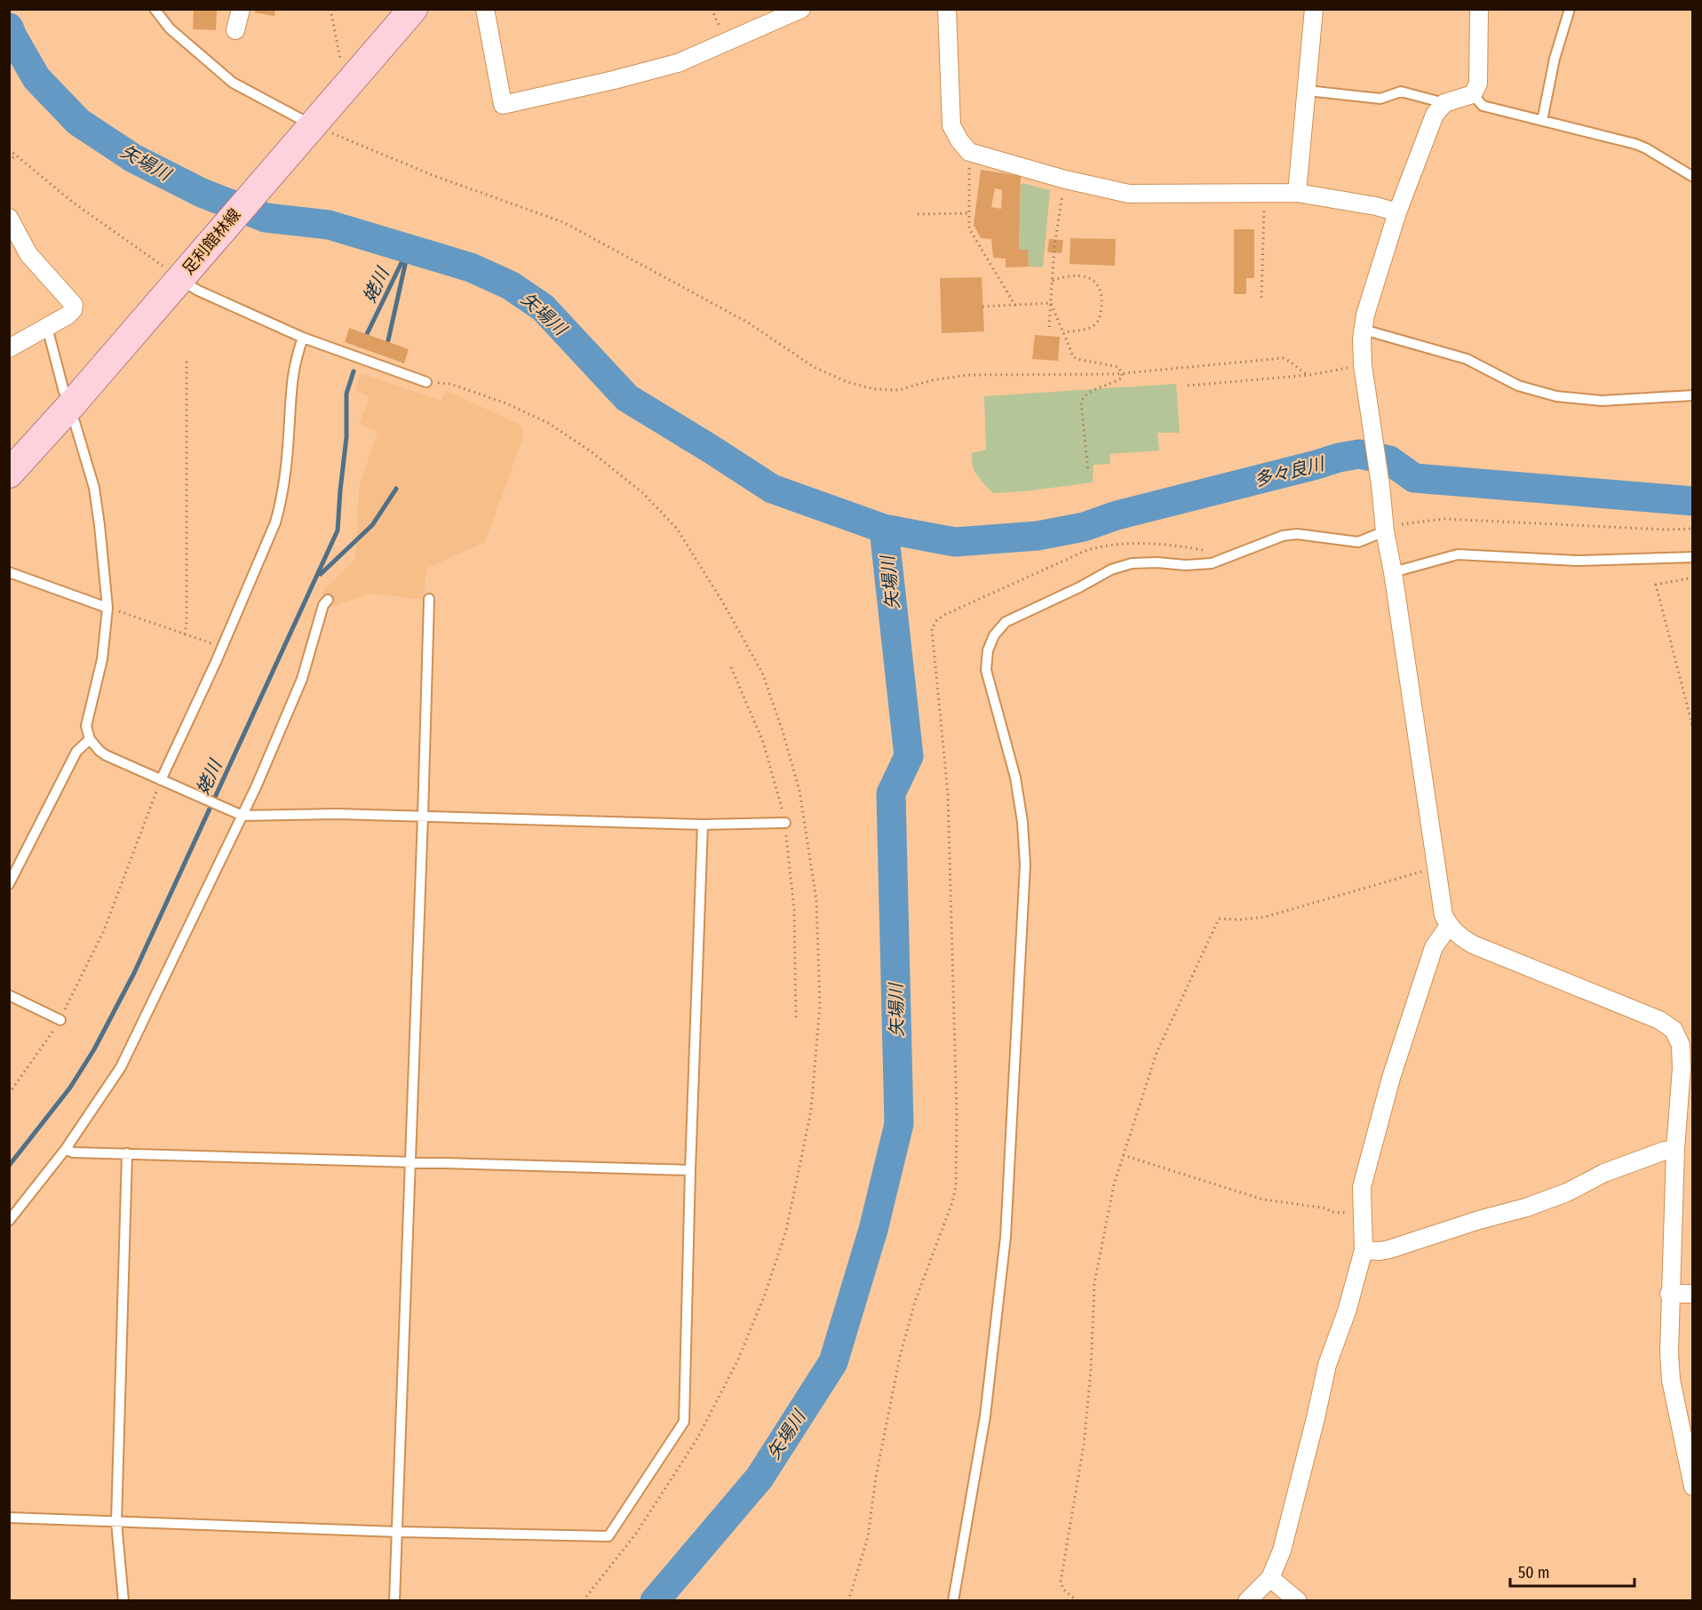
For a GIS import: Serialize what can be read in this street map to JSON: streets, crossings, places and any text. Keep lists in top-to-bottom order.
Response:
{
  "streets": {
    "main road": ["足利館林線"]
  },
  "water": ["矢場川", "姥川", "多々良川"],
  "scale_bar": "50 m"
}
